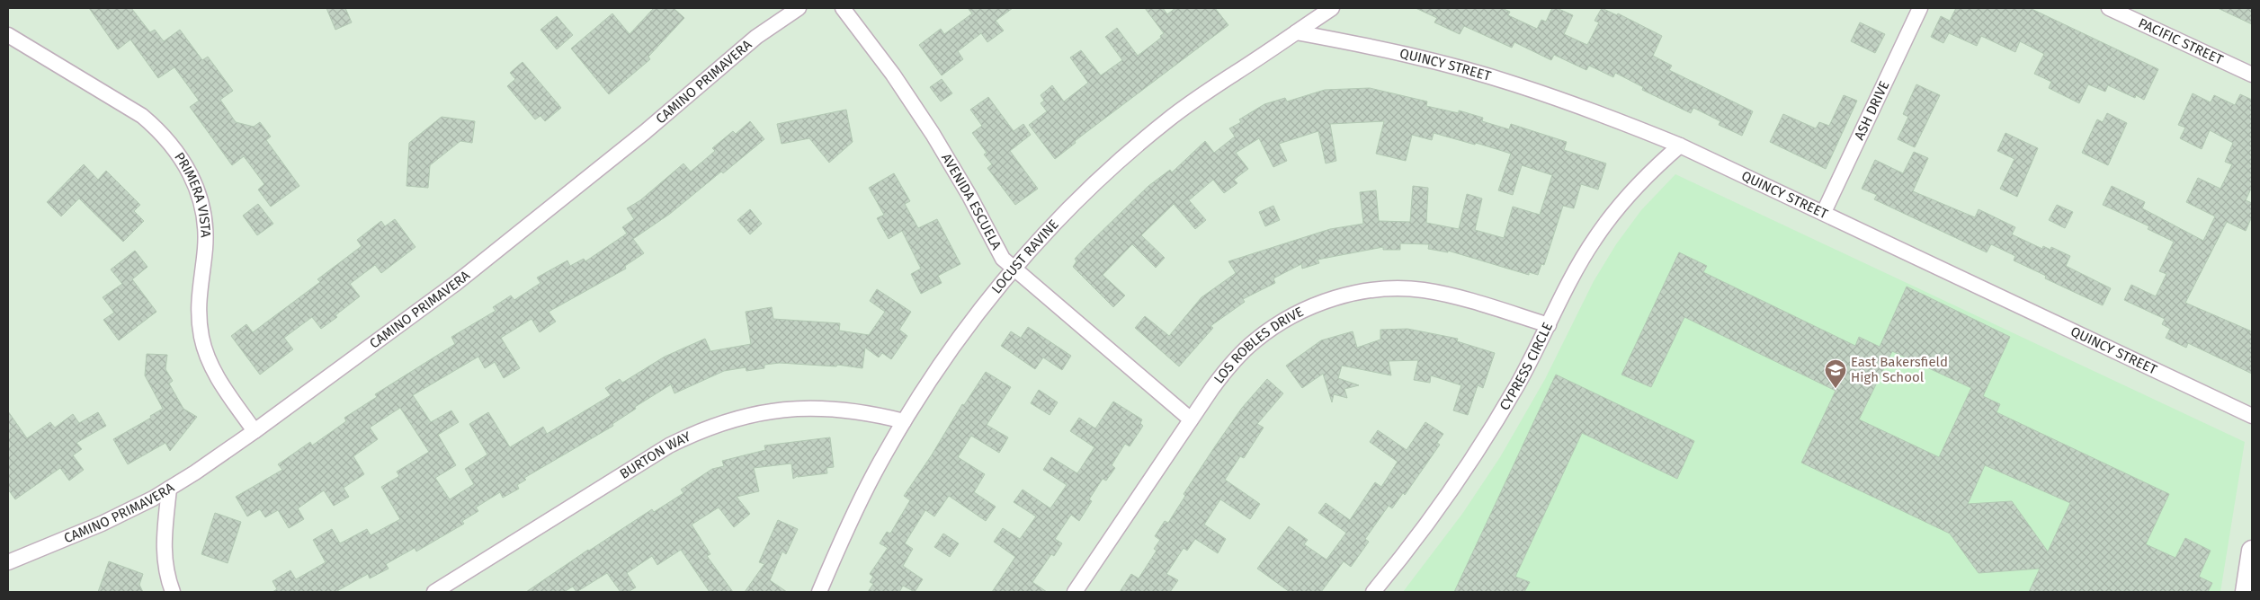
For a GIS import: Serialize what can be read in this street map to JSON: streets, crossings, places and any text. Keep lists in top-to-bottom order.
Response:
{
  "streets": {
    "street": [
      "PACIFIC STREET",
      "QUINCY STREET",
      "CAMINO PRIMAVERA",
      "ASH DRIVE",
      "PRIMERA VISTA",
      "AVENIDA ESCUELA",
      "LOCUST RAVINE",
      "LOS ROBLES DRIVE",
      "CYPRESS CIRCLE",
      "BURTON WAY"
    ]
  },
  "crossings": [
    ["QUINCY STREET", "ASH DRIVE"],
    ["QUINCY STREET", "LOCUST RAVINE"],
    ["QUINCY STREET", "CYPRESS CIRCLE"],
    ["CAMINO PRIMAVERA", "PRIMERA VISTA"],
    ["AVENIDA ESCUELA", "LOCUST RAVINE"],
    ["AVENIDA ESCUELA", "LOS ROBLES DRIVE"],
    ["LOCUST RAVINE", "BURTON WAY"],
    ["LOS ROBLES DRIVE", "CYPRESS CIRCLE"]
  ],
  "places": {
    "school or university": ["East Bakersfield High School"]
  }
}
